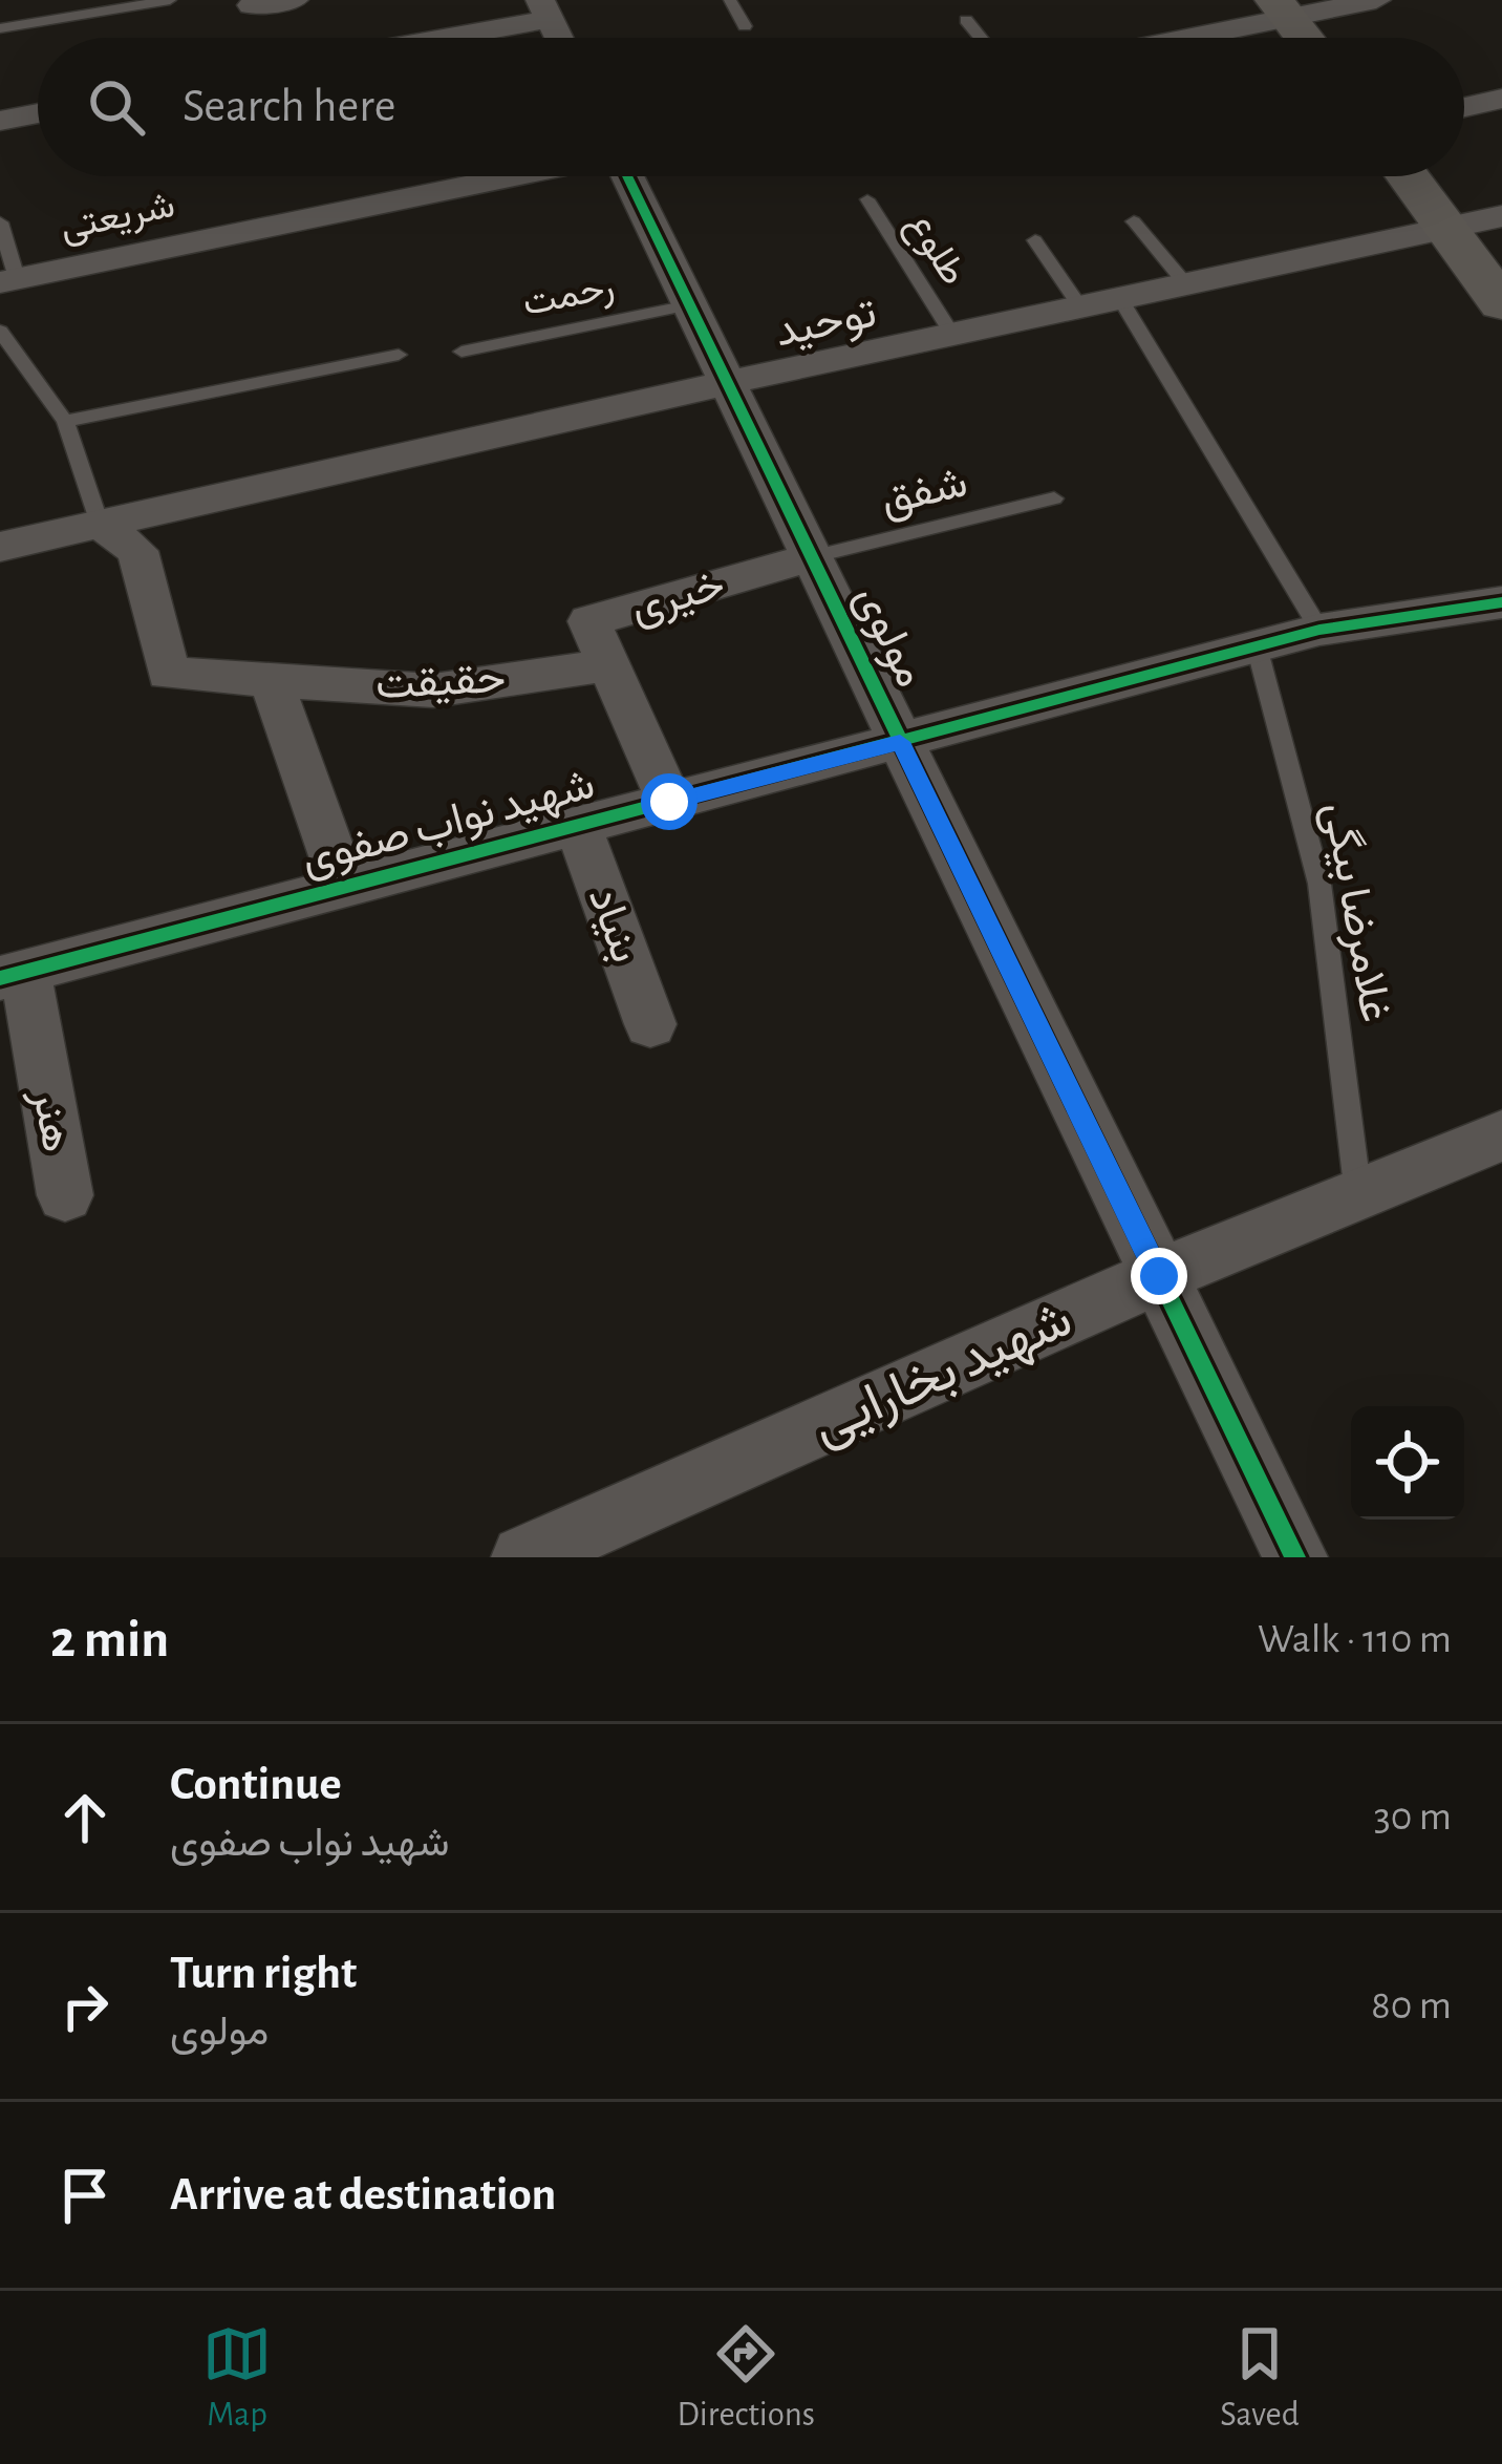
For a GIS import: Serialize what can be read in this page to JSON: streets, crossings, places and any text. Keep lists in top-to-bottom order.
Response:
{
  "streets": {
    "street": [
      "شریعتی",
      "توحید",
      "خیری",
      "مولوی",
      "حقیقت",
      "شهید نواب صفوی",
      "بنیاد",
      "هنر",
      "شهید بخارایی"
    ],
    "lane": [
      "طلوع",
      "رحمت",
      "شفق",
      "غلامرضا بیگی"
    ]
  },
  "crossings": [
    ["طلوع", "توحید"],
    ["رحمت", "مولوی"],
    ["توحید", "مولوی"],
    ["توحید", "حقیقت"],
    ["شفق", "خیری"],
    ["شفق", "مولوی"],
    ["خیری", "مولوی"],
    ["خیری", "حقیقت"],
    ["خیری", "شهید نواب صفوی"],
    ["مولوی", "شهید نواب صفوی"],
    ["مولوی", "شهید بخارایی"],
    ["شهید نواب صفوی", "غلامرضا بیگی"],
    ["شهید نواب صفوی", "بنیاد"],
    ["شهید نواب صفوی", "هنر"],
    ["غلامرضا بیگی", "شهید بخارایی"]
  ],
  "page": {
    "search": "Search here",
    "heading": ["2 min", "Walk · 110 m"],
    "list": [
      ["Continue", "شهید نواب صفوی", "30 m"],
      ["Turn right", "مولوی", "80 m"],
      "Arrive at destination"
    ],
    "nav": ["Map", "Directions", "Saved"]
  }
}
